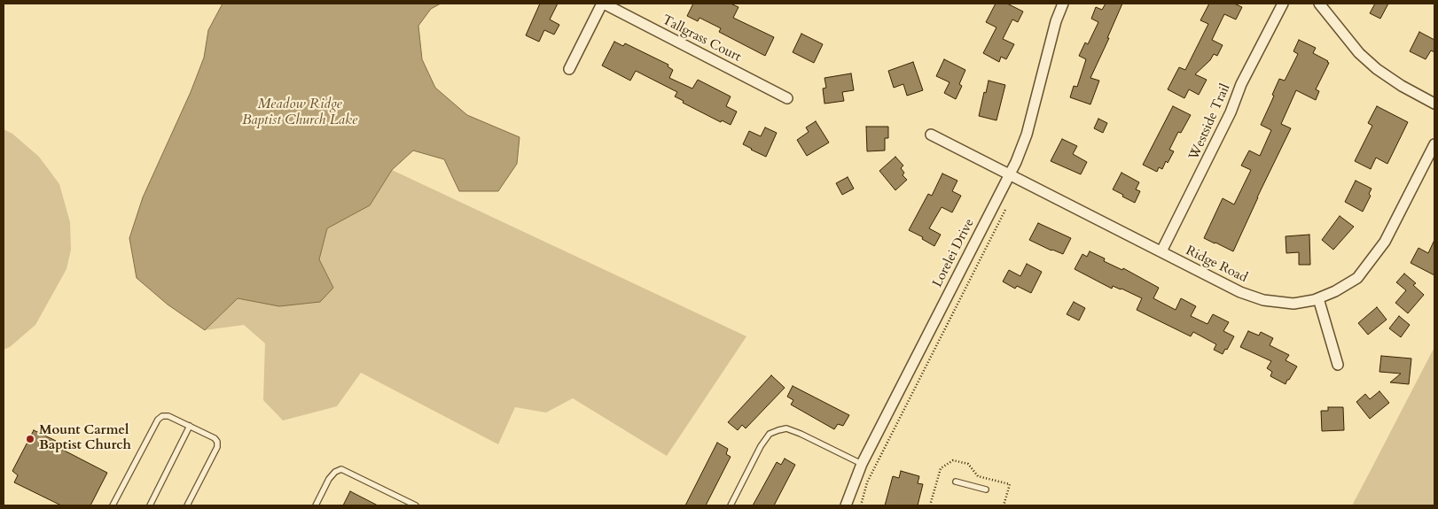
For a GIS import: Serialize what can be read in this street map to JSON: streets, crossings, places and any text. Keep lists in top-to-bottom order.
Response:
{
  "streets": {
    "street": [
      "Tallgrass Court",
      "Westside Trail",
      "Lorelei Drive",
      "Ridge Road"
    ]
  },
  "crossings": [
    ["Westside Trail", "Ridge Road"],
    ["Lorelei Drive", "Ridge Road"]
  ],
  "water": ["Meadow Ridge Baptist Church Lake"],
  "places": ["Mount Carmel Baptist Church"]
}
